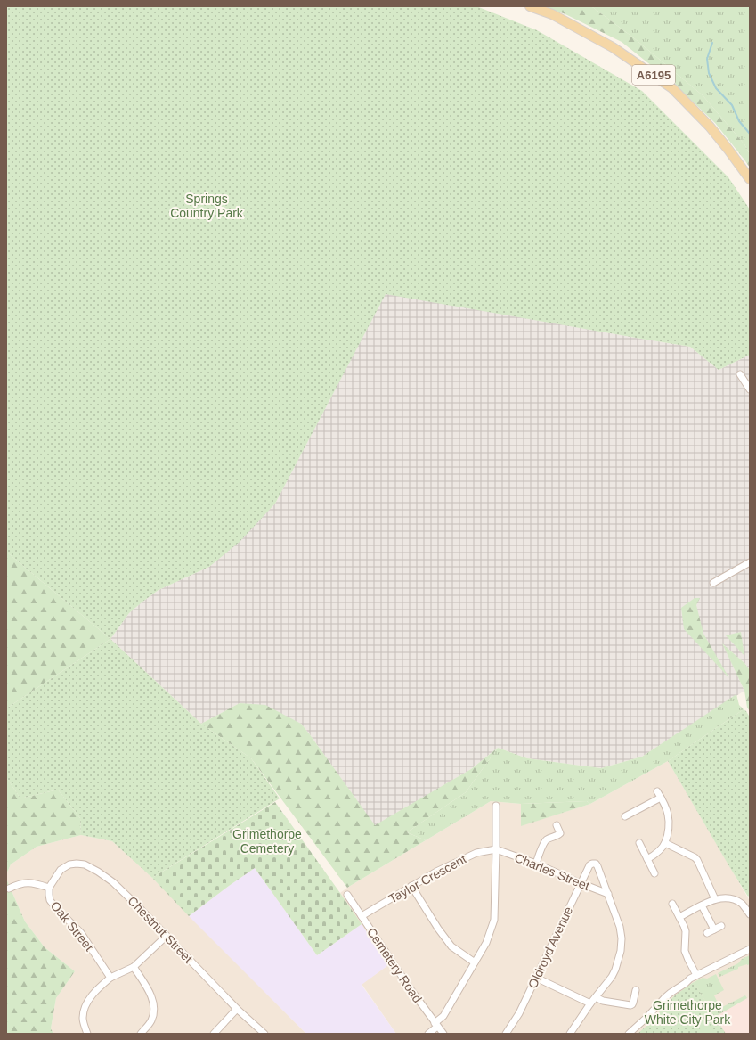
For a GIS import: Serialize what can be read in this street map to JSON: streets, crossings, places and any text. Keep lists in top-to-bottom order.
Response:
{
  "streets": {
    "main road": ["A6195"],
    "street": [
      "Charles Street",
      "Taylor Crescent",
      "Oak Street",
      "Chestnut Street",
      "Oldroyd Avenue",
      "Cemetery Road"
    ]
  },
  "crossings": [
    ["Charles Street", "Taylor Crescent"],
    ["Charles Street", "Oldroyd Avenue"],
    ["Taylor Crescent", "Cemetery Road"],
    ["Oak Street", "Chestnut Street"]
  ],
  "parks": ["Springs Country Park", "Grimethorpe Cemetery", "Grimethorpe White City Park"]
}
